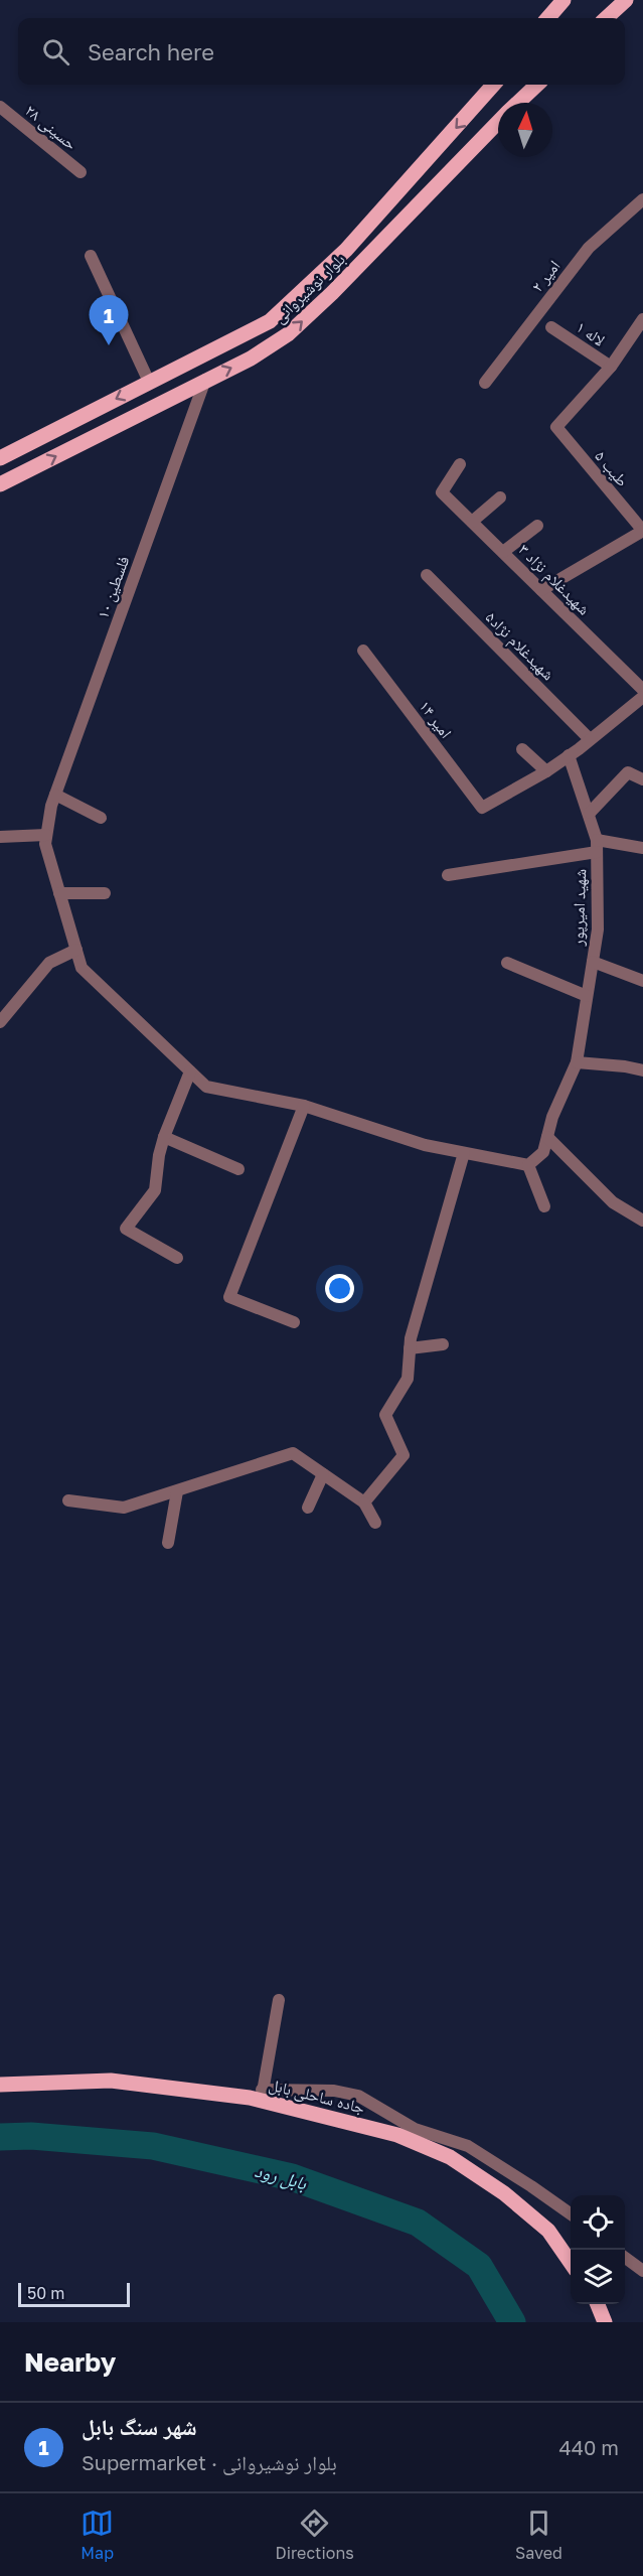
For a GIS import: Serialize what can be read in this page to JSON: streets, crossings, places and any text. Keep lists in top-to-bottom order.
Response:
{
  "streets": {
    "main road": ["بلوار نوشیروانی", "جاده ساحلی بابل"],
    "street": [
      "حسینی ۲۸",
      "امیر ۲",
      "لاله ۱",
      "طیب ۵",
      "شهیدغلام نژاد ۳",
      "فلسطین ۱۰",
      "شهیدغلام نژاد۵",
      "امیر ۱۴",
      "شهید امیرپور"
    ]
  },
  "crossings": [
    ["بلوار نوشیروانی", "فلسطین ۱۰"],
    ["لاله ۱", "طیب ۵"],
    ["فلسطین ۱۰", "شهید امیرپور"]
  ],
  "water": ["بابل رود"],
  "scale_bar": "50 m",
  "north": "top",
  "page": {
    "search": "Search here",
    "pins": "1",
    "scale": "50 m",
    "heading": "Nearby",
    "list": [
      {
        "mark": "1",
        "name": "شهر سنگ بابل",
        "note": "Supermarket · بلوار نوشیروانی",
        "value": "440 m"
      }
    ],
    "nav": ["Map", "Directions", "Saved"]
  }
}
